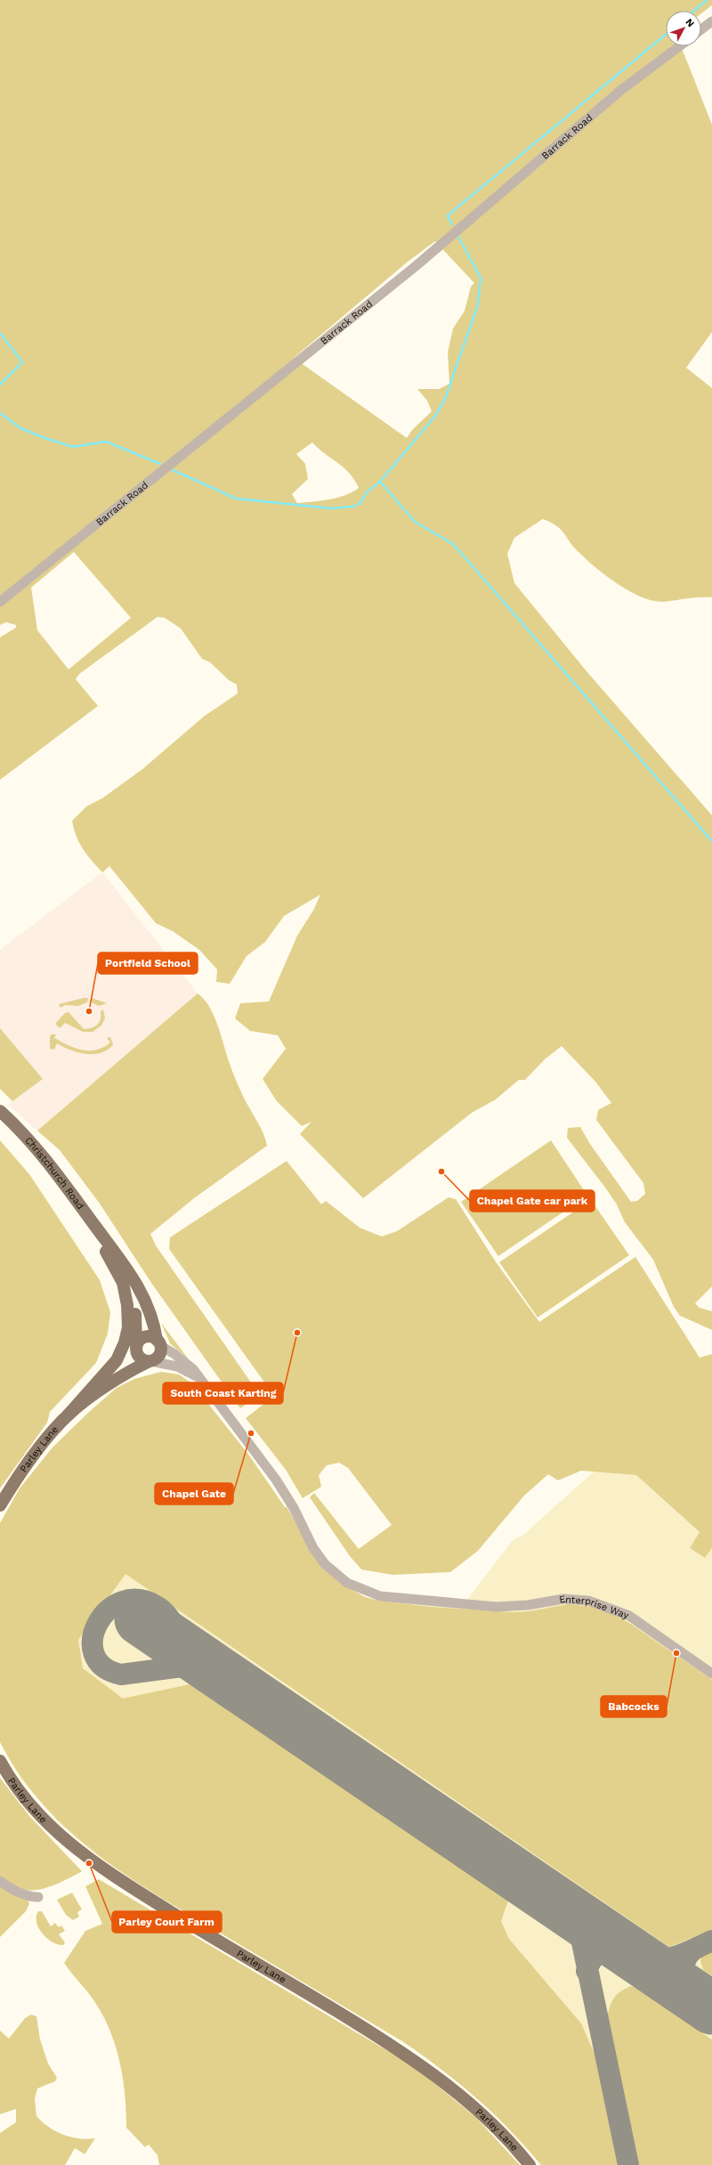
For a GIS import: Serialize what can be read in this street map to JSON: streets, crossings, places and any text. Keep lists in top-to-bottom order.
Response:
{
  "streets": {
    "main road": ["Christchurch Road", "Parley Lane"],
    "street": ["Barrack Road", "Enterprise Way"]
  },
  "crossings": [
    ["Christchurch Road", "Parley Lane"],
    ["Christchurch Road", "Enterprise Way"],
    ["Parley Lane", "Enterprise Way"]
  ],
  "places": [
    "Portfield School",
    "Chapel Gate car park",
    "South Coast Karting",
    "Chapel Gate",
    "Babcocks",
    "Parley Court Farm"
  ],
  "north": "top right"
}
